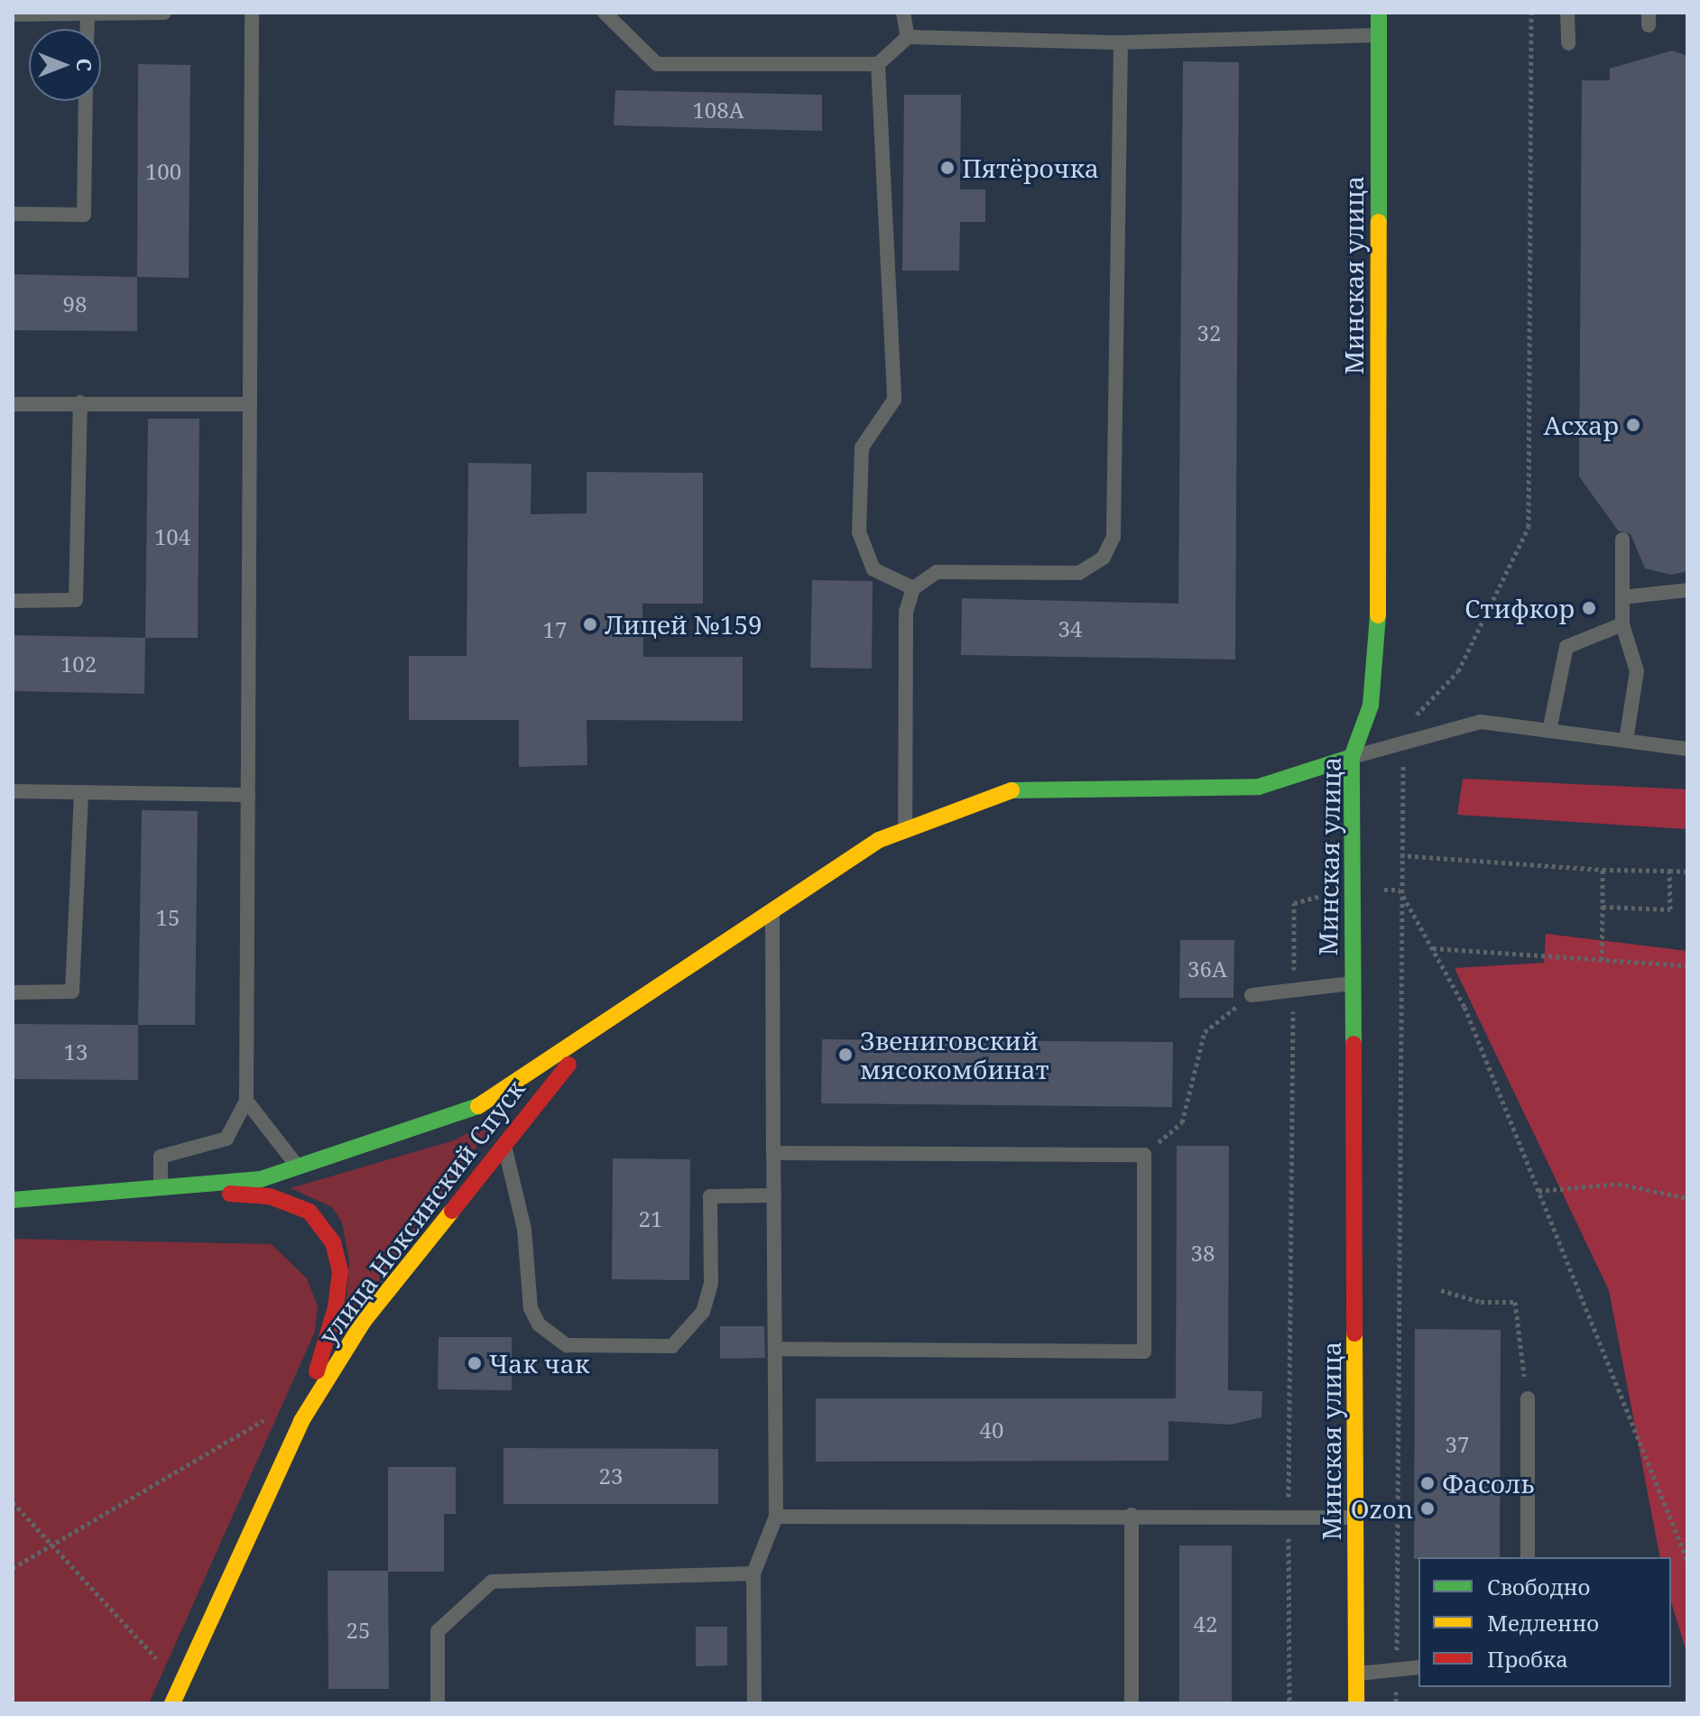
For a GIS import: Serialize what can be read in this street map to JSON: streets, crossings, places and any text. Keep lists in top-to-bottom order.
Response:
{
  "streets": {
    "street": ["Минская улица", "улица Ноксинский Спуск"]
  },
  "crossings": [
    ["Минская улица", "улица Ноксинский Спуск"]
  ],
  "places": [
    "Пятёрочка",
    "Асхар",
    "Стифкор",
    "Лицей №159",
    "Звениговский мясокомбинат",
    "Чак чак",
    "Фасоль",
    "Ozon"
  ],
  "house_numbers": [
    "108А",
    "100",
    "98",
    "32",
    "104",
    "34",
    "17",
    "102",
    "15",
    "36А",
    "13",
    "21",
    "38",
    "40",
    "37",
    "23",
    "42",
    "25"
  ],
  "legend": ["Свободно", "Медленно", "Пробка"],
  "north": "right"
}
